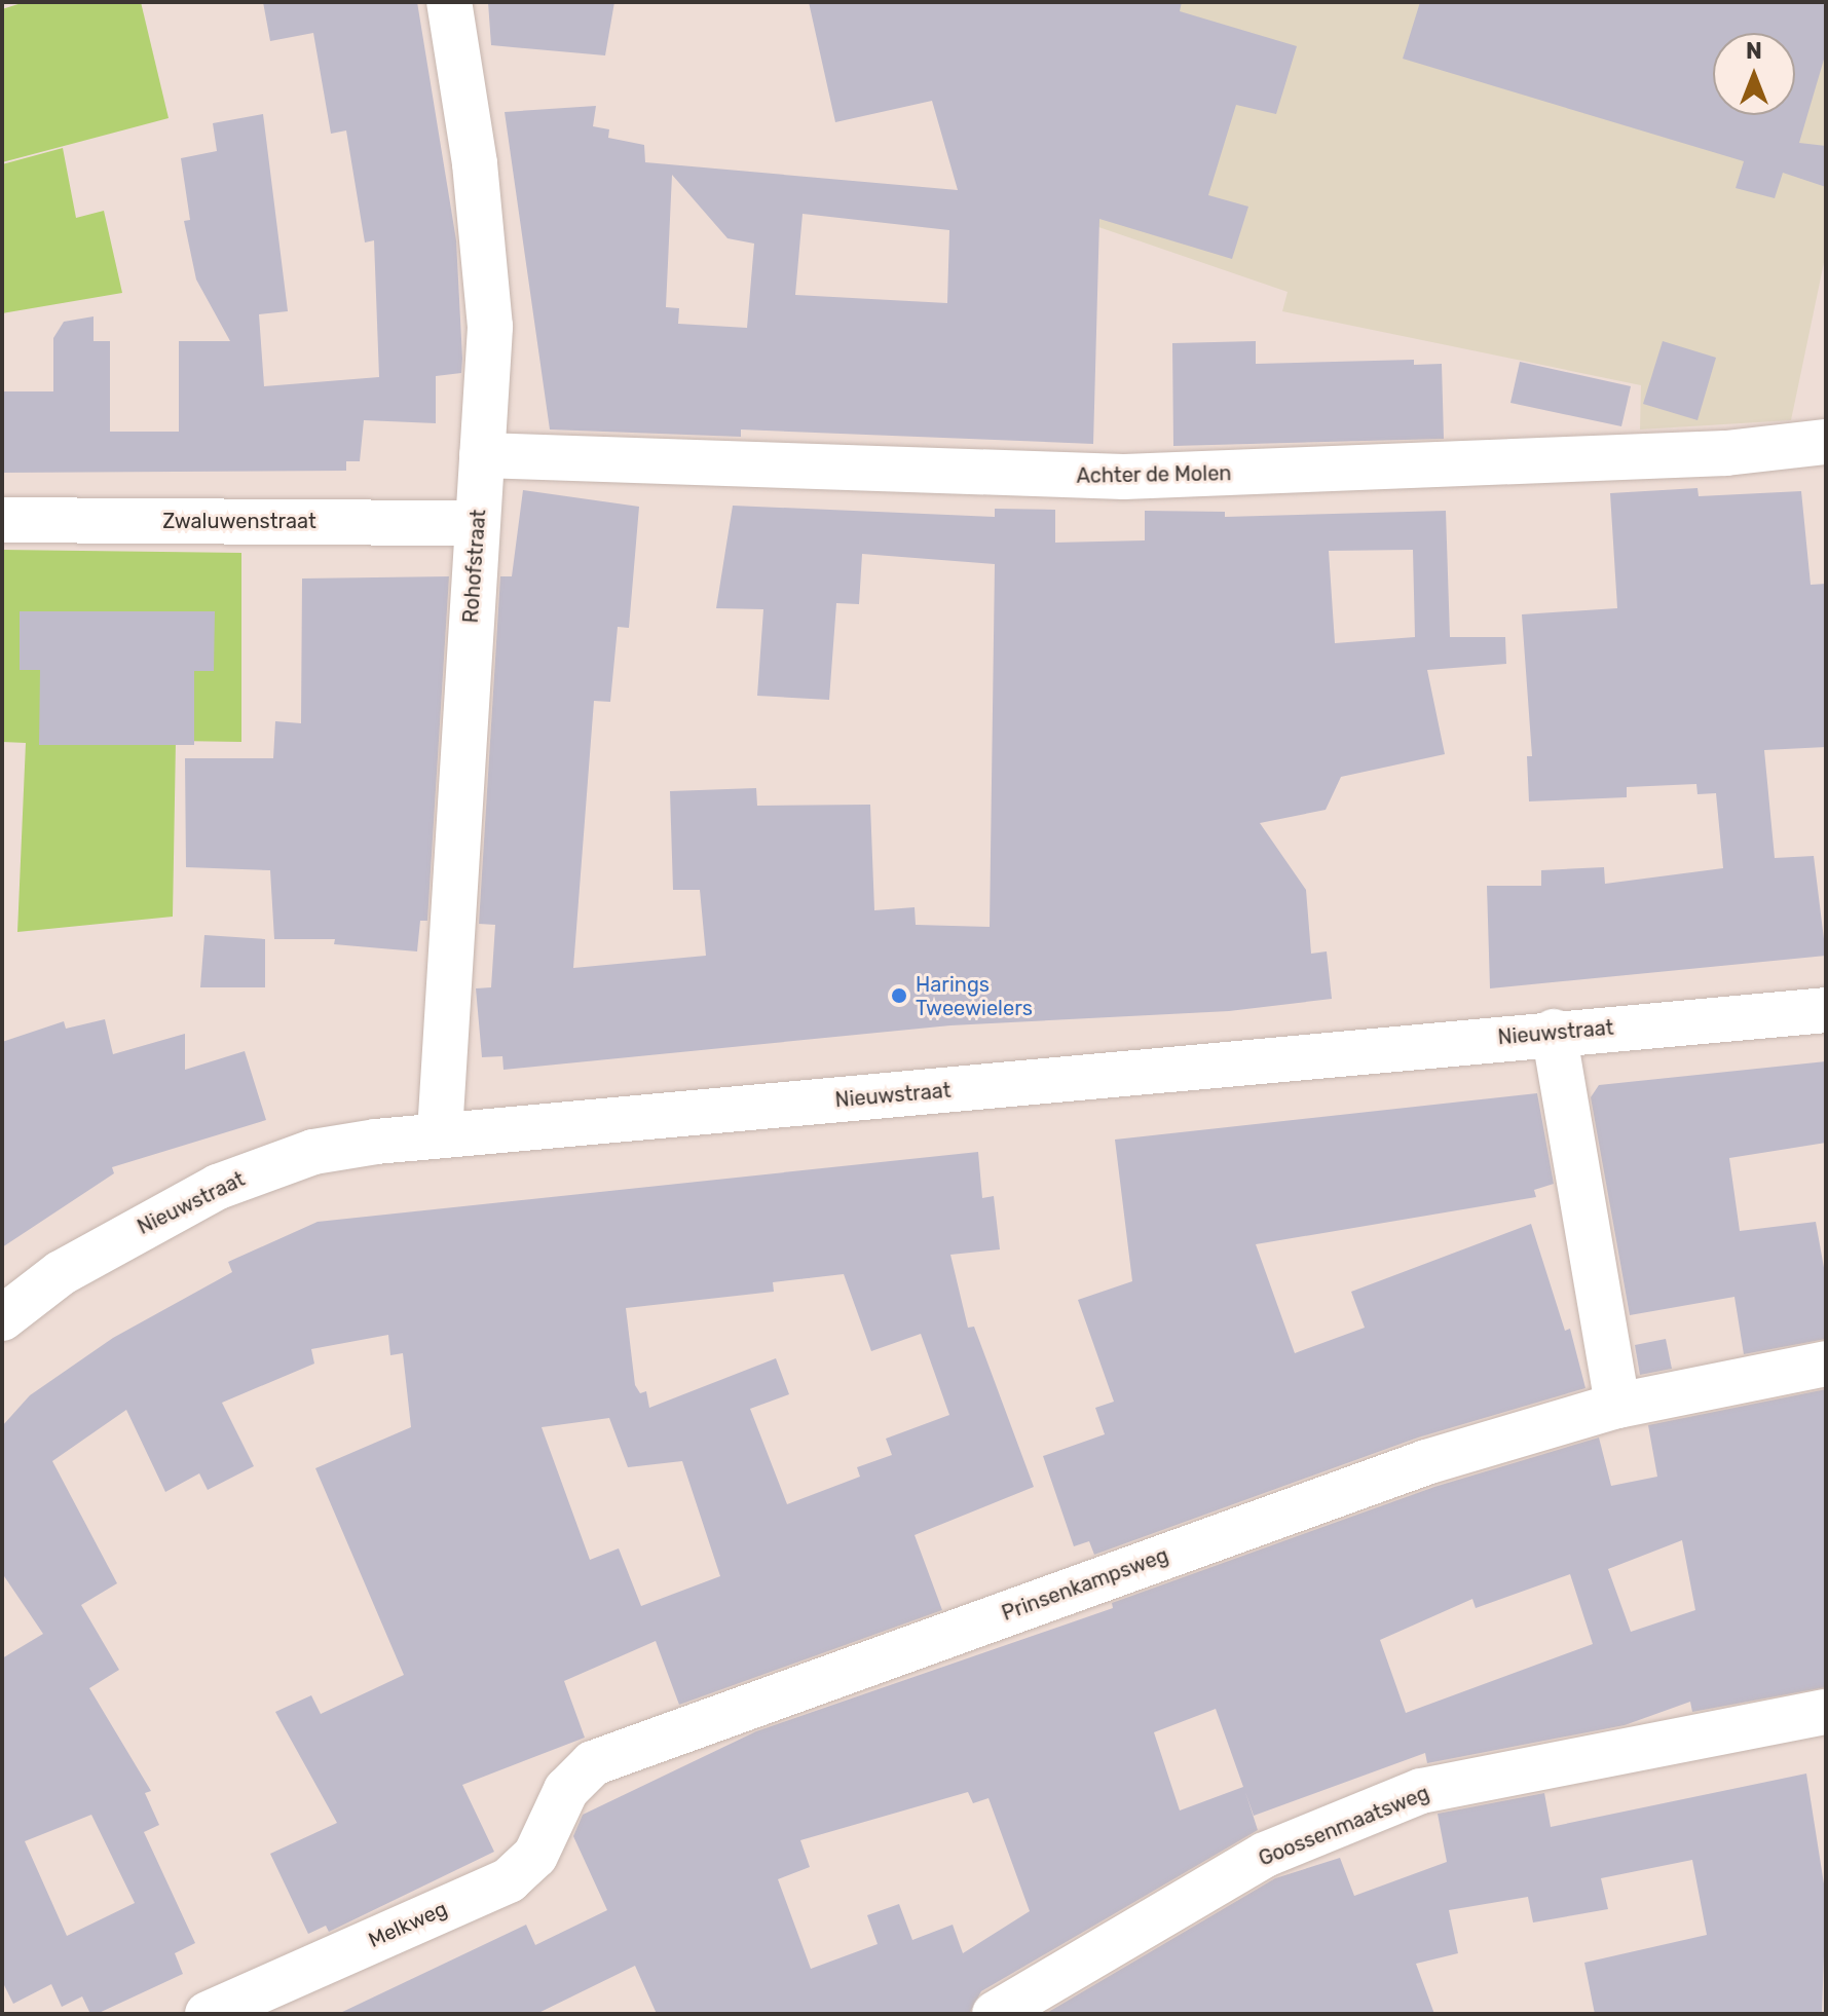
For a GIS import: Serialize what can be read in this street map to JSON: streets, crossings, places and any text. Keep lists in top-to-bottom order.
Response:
{
  "streets": {
    "street": [
      "Achter de Molen",
      "Zwaluwenstraat",
      "Rohofstraat",
      "Nieuwstraat",
      "Prinsenkampsweg",
      "Goossenmaatsweg",
      "Melkweg"
    ]
  },
  "crossings": [
    ["Achter de Molen", "Rohofstraat"],
    ["Zwaluwenstraat", "Rohofstraat"],
    ["Rohofstraat", "Nieuwstraat"],
    ["Prinsenkampsweg", "Melkweg"]
  ],
  "places": ["Harings Tweewielers"],
  "north": "top"
}
